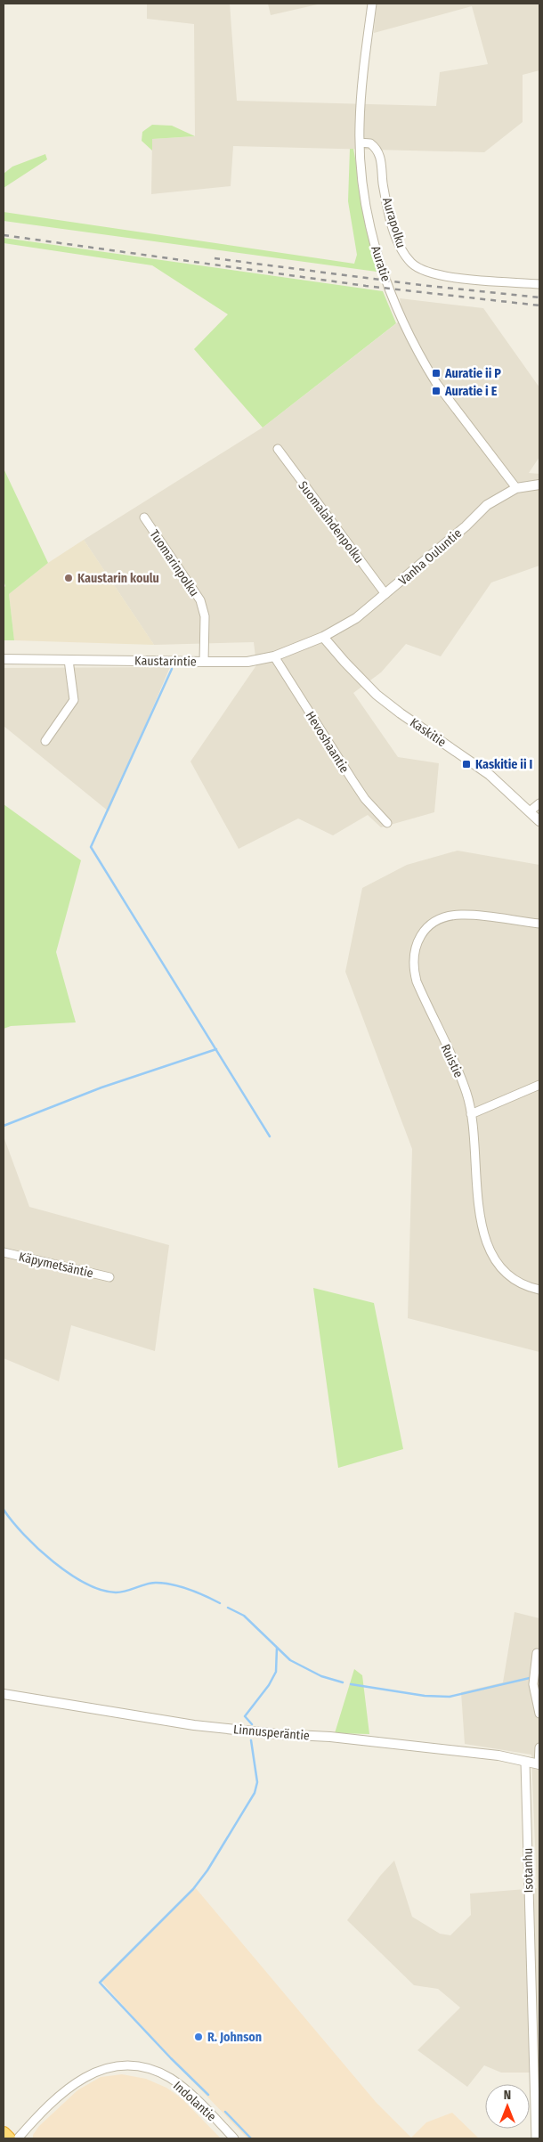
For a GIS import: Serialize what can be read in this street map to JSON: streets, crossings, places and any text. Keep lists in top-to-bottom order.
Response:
{
  "streets": {
    "street": [
      "Aurapolku",
      "Auratie",
      "Suomalahdenpolku",
      "Vanha Ouluntie",
      "Tuomarinpolku",
      "Kaustarintie",
      "Kaskitie",
      "Hevoshaantie",
      "Ruistie",
      "Käpymetsäntie",
      "Linnusperäntie",
      "Isotanhu",
      "Indolantie"
    ]
  },
  "crossings": [
    ["Aurapolku", "Auratie"],
    ["Auratie", "Vanha Ouluntie"],
    ["Suomalahdenpolku", "Vanha Ouluntie"],
    ["Vanha Ouluntie", "Kaustarintie"],
    ["Vanha Ouluntie", "Kaskitie"],
    ["Tuomarinpolku", "Kaustarintie"],
    ["Kaustarintie", "Kaskitie"],
    ["Kaustarintie", "Hevoshaantie"],
    ["Linnusperäntie", "Isotanhu"]
  ],
  "places": {
    "transit": ["Auratie ii P", "Auratie i E", "Kaskitie ii I"],
    "other": ["Kaustarin koulu", "R. Johnson"]
  },
  "north": "top"
}
